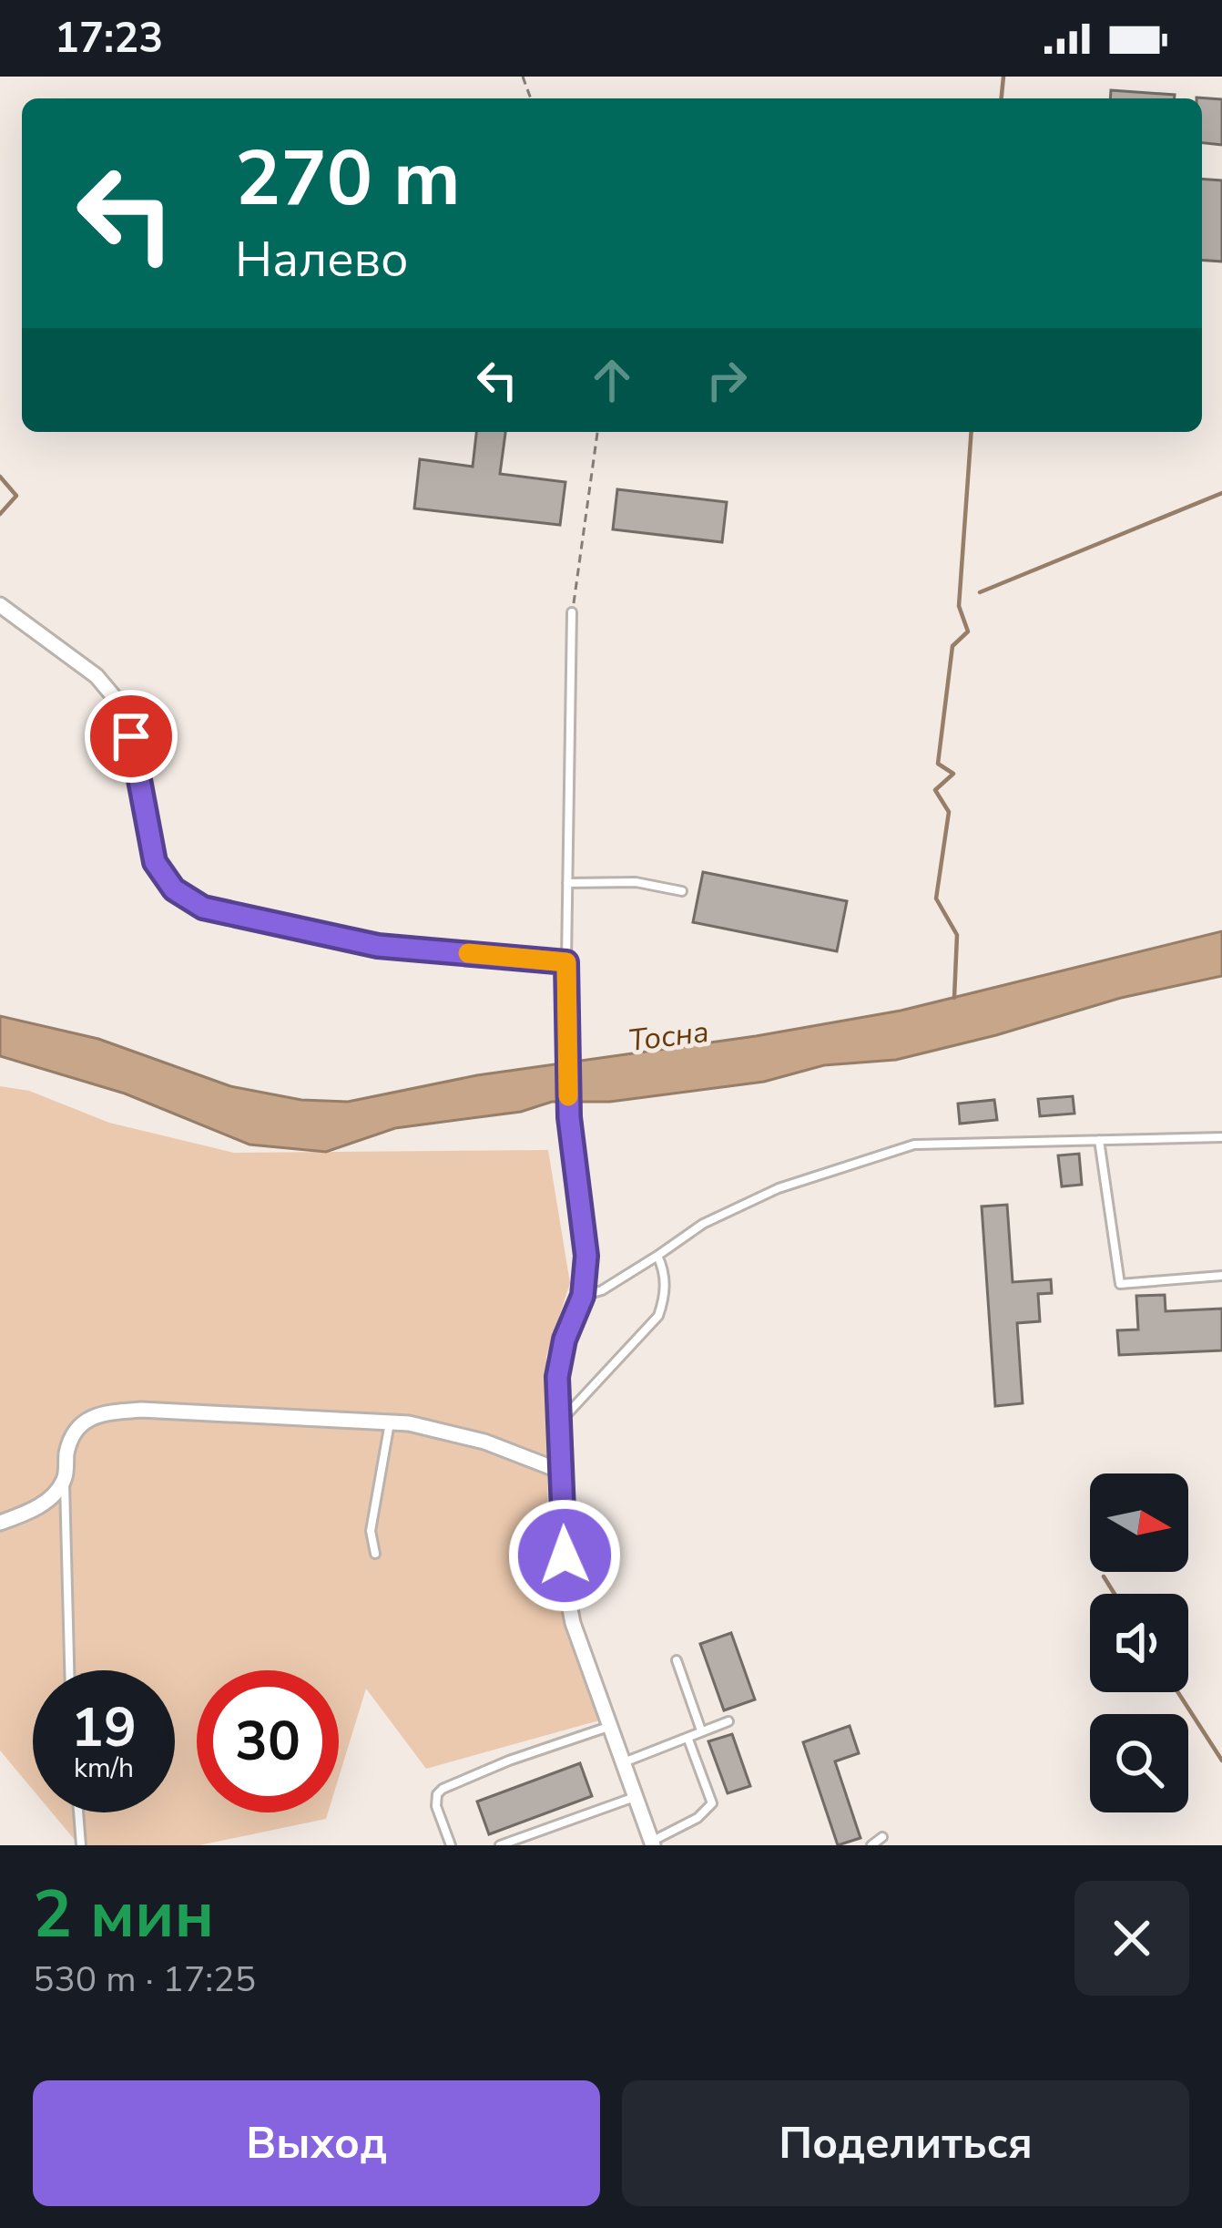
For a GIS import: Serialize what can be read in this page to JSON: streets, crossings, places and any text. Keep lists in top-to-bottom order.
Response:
{
  "water": ["Тосна"],
  "north": "right",
  "page": {
    "status": "17:23",
    "turn": ["270 m", "Налево"],
    "speed": "19 km/h",
    "limit": "30",
    "heading": ["2 мин", "530 m · 17:25"],
    "buttons": ["Выход", "Поделиться"]
  }
}
